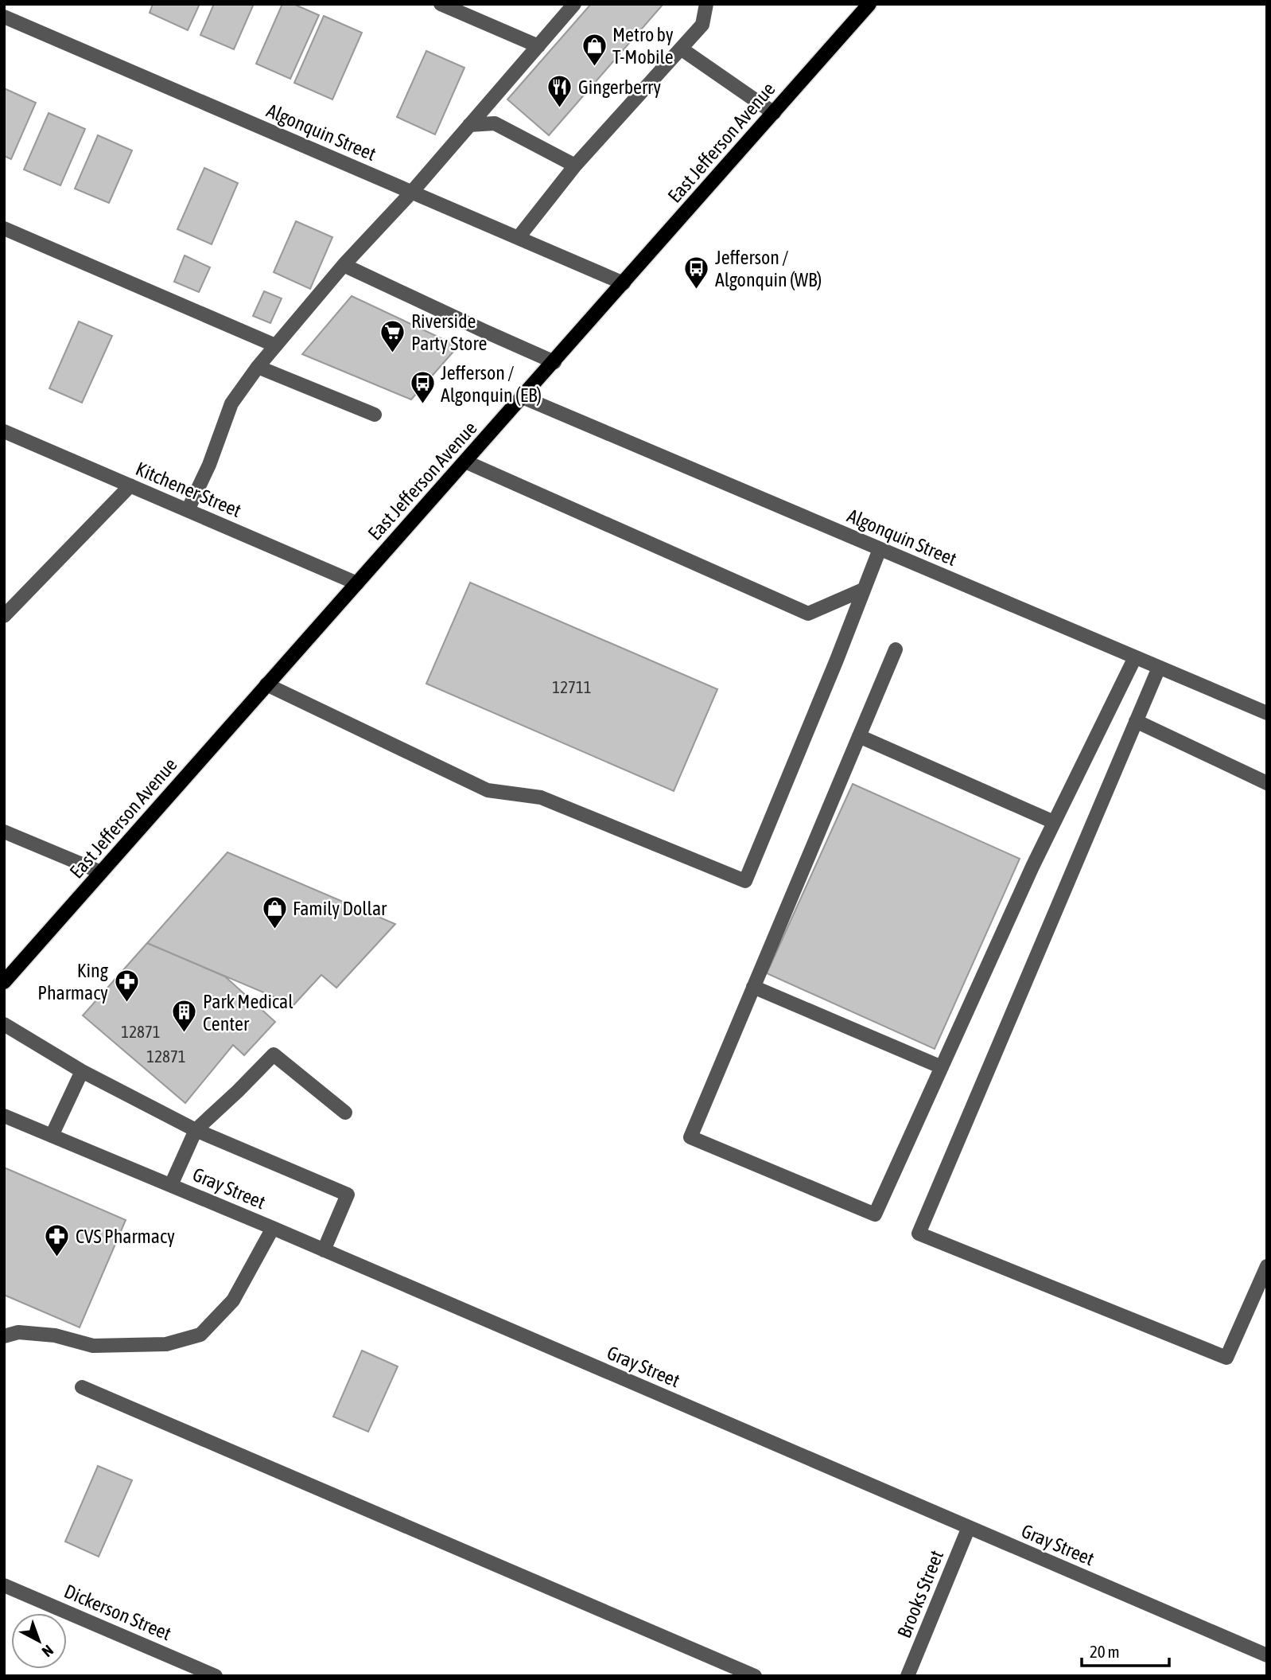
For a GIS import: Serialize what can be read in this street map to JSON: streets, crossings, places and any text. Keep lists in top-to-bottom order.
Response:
{
  "streets": {
    "main road": ["East Jefferson Avenue"],
    "street": [
      "Algonquin Street",
      "Kitchener Street",
      "Gray Street",
      "Brooks Street",
      "Dickerson Street"
    ]
  },
  "crossings": [
    ["Algonquin Street", "East Jefferson Avenue"],
    ["East Jefferson Avenue", "Kitchener Street"],
    ["Gray Street", "Brooks Street"]
  ],
  "places": {
    "shop": ["Metro by T-Mobile", "Family Dollar"],
    "restaurant": ["Gingerberry"],
    "bus stop": ["Jefferson / Algonquin (WB)", "Jefferson / Algonquin (EB)"],
    "supermarket": ["Riverside Party Store"],
    "pharmacy": ["King Pharmacy", "CVS Pharmacy"],
    "building": ["Park Medical Center"]
  },
  "house_numbers": ["12711", "12871", "12871"],
  "scale_bar": "20 m",
  "north": "bottom right"
}
